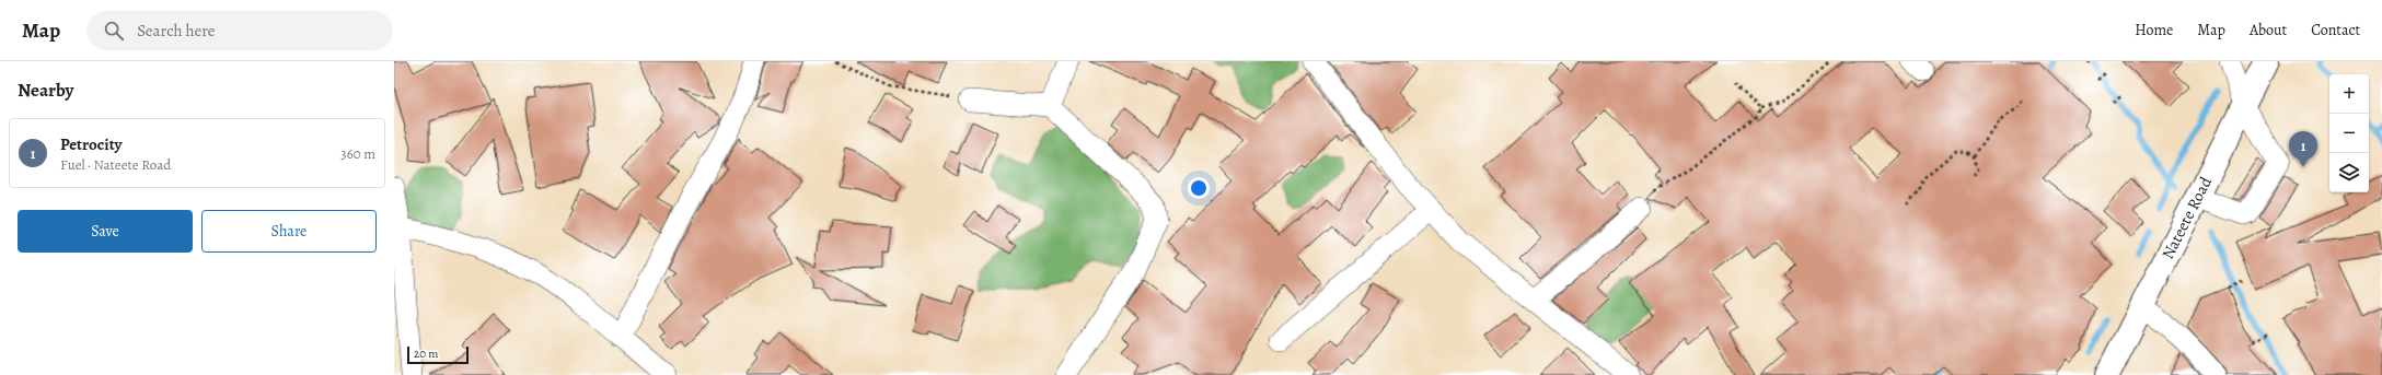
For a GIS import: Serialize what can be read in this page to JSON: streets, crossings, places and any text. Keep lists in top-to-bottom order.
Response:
{
  "streets": {
    "main road": ["Nateete Road"]
  },
  "scale_bar": "20 m",
  "page": {
    "header": "Map",
    "search": "Search here",
    "nav": [
      "Home",
      "Map",
      "About",
      "Contact"
    ],
    "heading": "Nearby",
    "map_buttons": ["+", "−"],
    "list": [
      {
        "mark": "1",
        "name": "Petrocity",
        "note": "Fuel · Nateete Road",
        "value": "360 m"
      }
    ],
    "pins": "1",
    "buttons": ["Save", "Share"],
    "scale": "20 m"
  }
}
